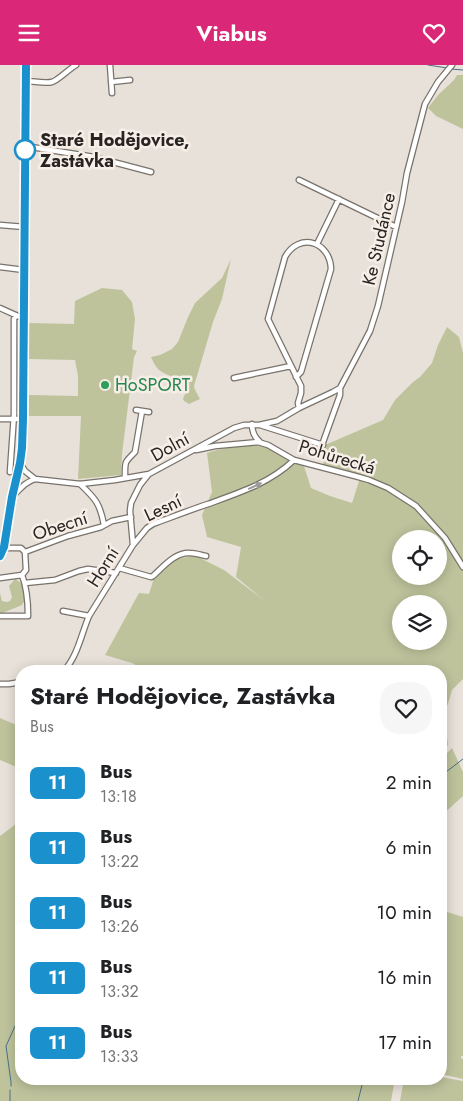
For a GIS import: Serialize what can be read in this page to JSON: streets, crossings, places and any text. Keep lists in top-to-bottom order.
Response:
{
  "streets": {
    "street": [
      "Ke Studánce",
      "Dolní",
      "Pohůrecká",
      "Lesní",
      "Obecní",
      "Horní"
    ]
  },
  "crossings": [
    ["Ke Studánce", "Dolní"],
    ["Dolní", "Pohůrecká"],
    ["Dolní", "Horní"],
    ["Pohůrecká", "Lesní"],
    ["Lesní", "Horní"],
    ["Obecní", "Horní"]
  ],
  "one_way": ["Lesní"],
  "places": ["Staré Hodějovice, Zastávka", "HoSPORT"],
  "lines": ["bus line 11"],
  "page": {
    "header": "Viabus",
    "heading": ["Staré Hodějovice, Zastávka", "Bus"],
    "list": [
      {
        "mark": "11",
        "name": "Bus",
        "note": "13:18",
        "value": "2 min"
      },
      {
        "mark": "11",
        "name": "Bus",
        "note": "13:22",
        "value": "6 min"
      },
      {
        "mark": "11",
        "name": "Bus",
        "note": "13:26",
        "value": "10 min"
      },
      {
        "mark": "11",
        "name": "Bus",
        "note": "13:32",
        "value": "16 min"
      },
      {
        "mark": "11",
        "name": "Bus",
        "note": "13:33",
        "value": "17 min"
      }
    ]
  }
}
